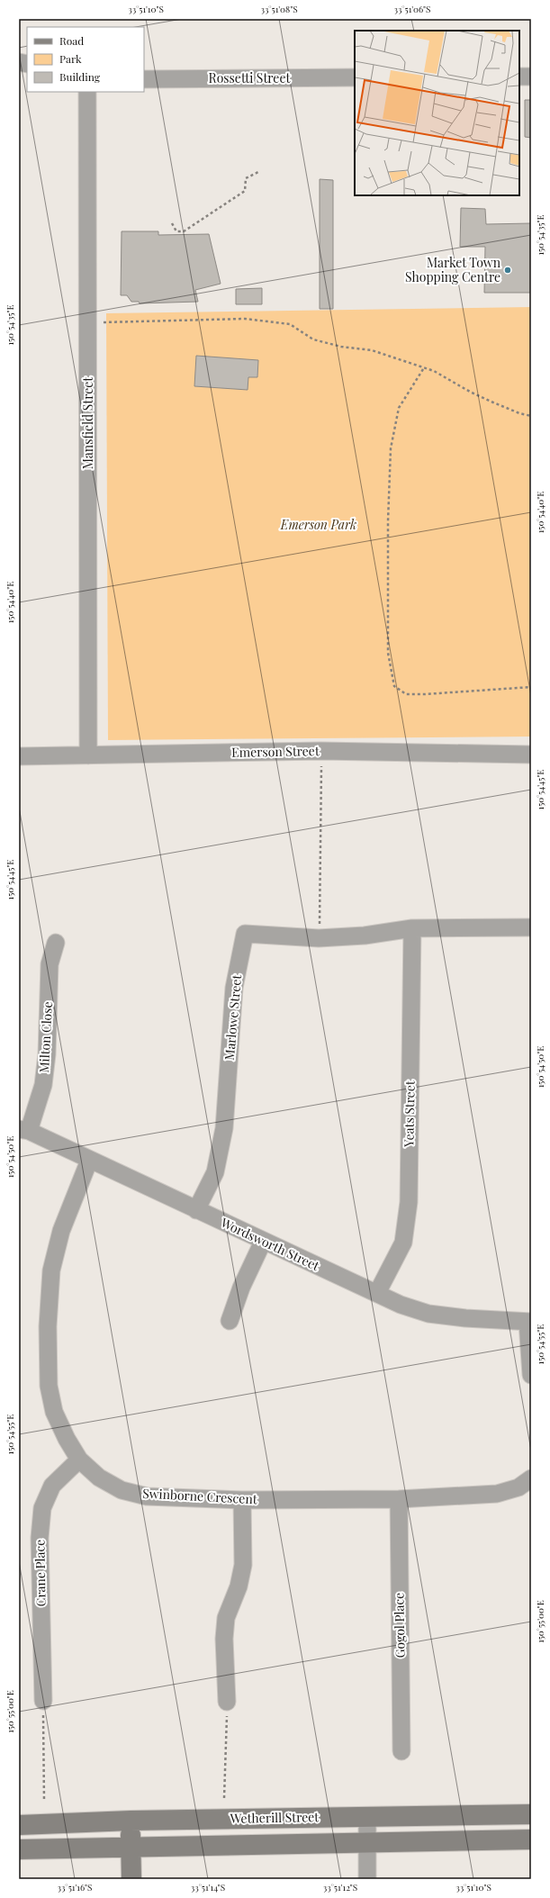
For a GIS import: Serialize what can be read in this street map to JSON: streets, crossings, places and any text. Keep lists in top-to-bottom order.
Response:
{
  "streets": {
    "main road": ["Wetherill Street"],
    "street": [
      "Rossetti Street",
      "Mansfield Street",
      "Emerson Street",
      "Marlowe Street",
      "Milton Close",
      "Yeats Street",
      "Wordsworth Street",
      "Swinborne Crescent",
      "Crane Place",
      "Gogol Place"
    ]
  },
  "crossings": [
    ["Mansfield Street", "Emerson Street"],
    ["Marlowe Street", "Yeats Street"],
    ["Marlowe Street", "Wordsworth Street"],
    ["Milton Close", "Wordsworth Street"],
    ["Yeats Street", "Wordsworth Street"],
    ["Wordsworth Street", "Swinborne Crescent"],
    ["Swinborne Crescent", "Crane Place"],
    ["Swinborne Crescent", "Gogol Place"]
  ],
  "parks": ["Emerson Park"],
  "places": ["Market Town Shopping Centre"],
  "legend": ["Road", "Park", "Building"],
  "coordinates": [
    "33°51'10\"S",
    "33°51'08\"S",
    "33°51'06\"S",
    "150°54'35\"E",
    "150°54'40\"E",
    "150°54'45\"E",
    "150°54'50\"E",
    "150°54'55\"E",
    "150°55'00\"E",
    "33°51'16\"S",
    "33°51'14\"S",
    "33°51'12\"S"
  ]
}
